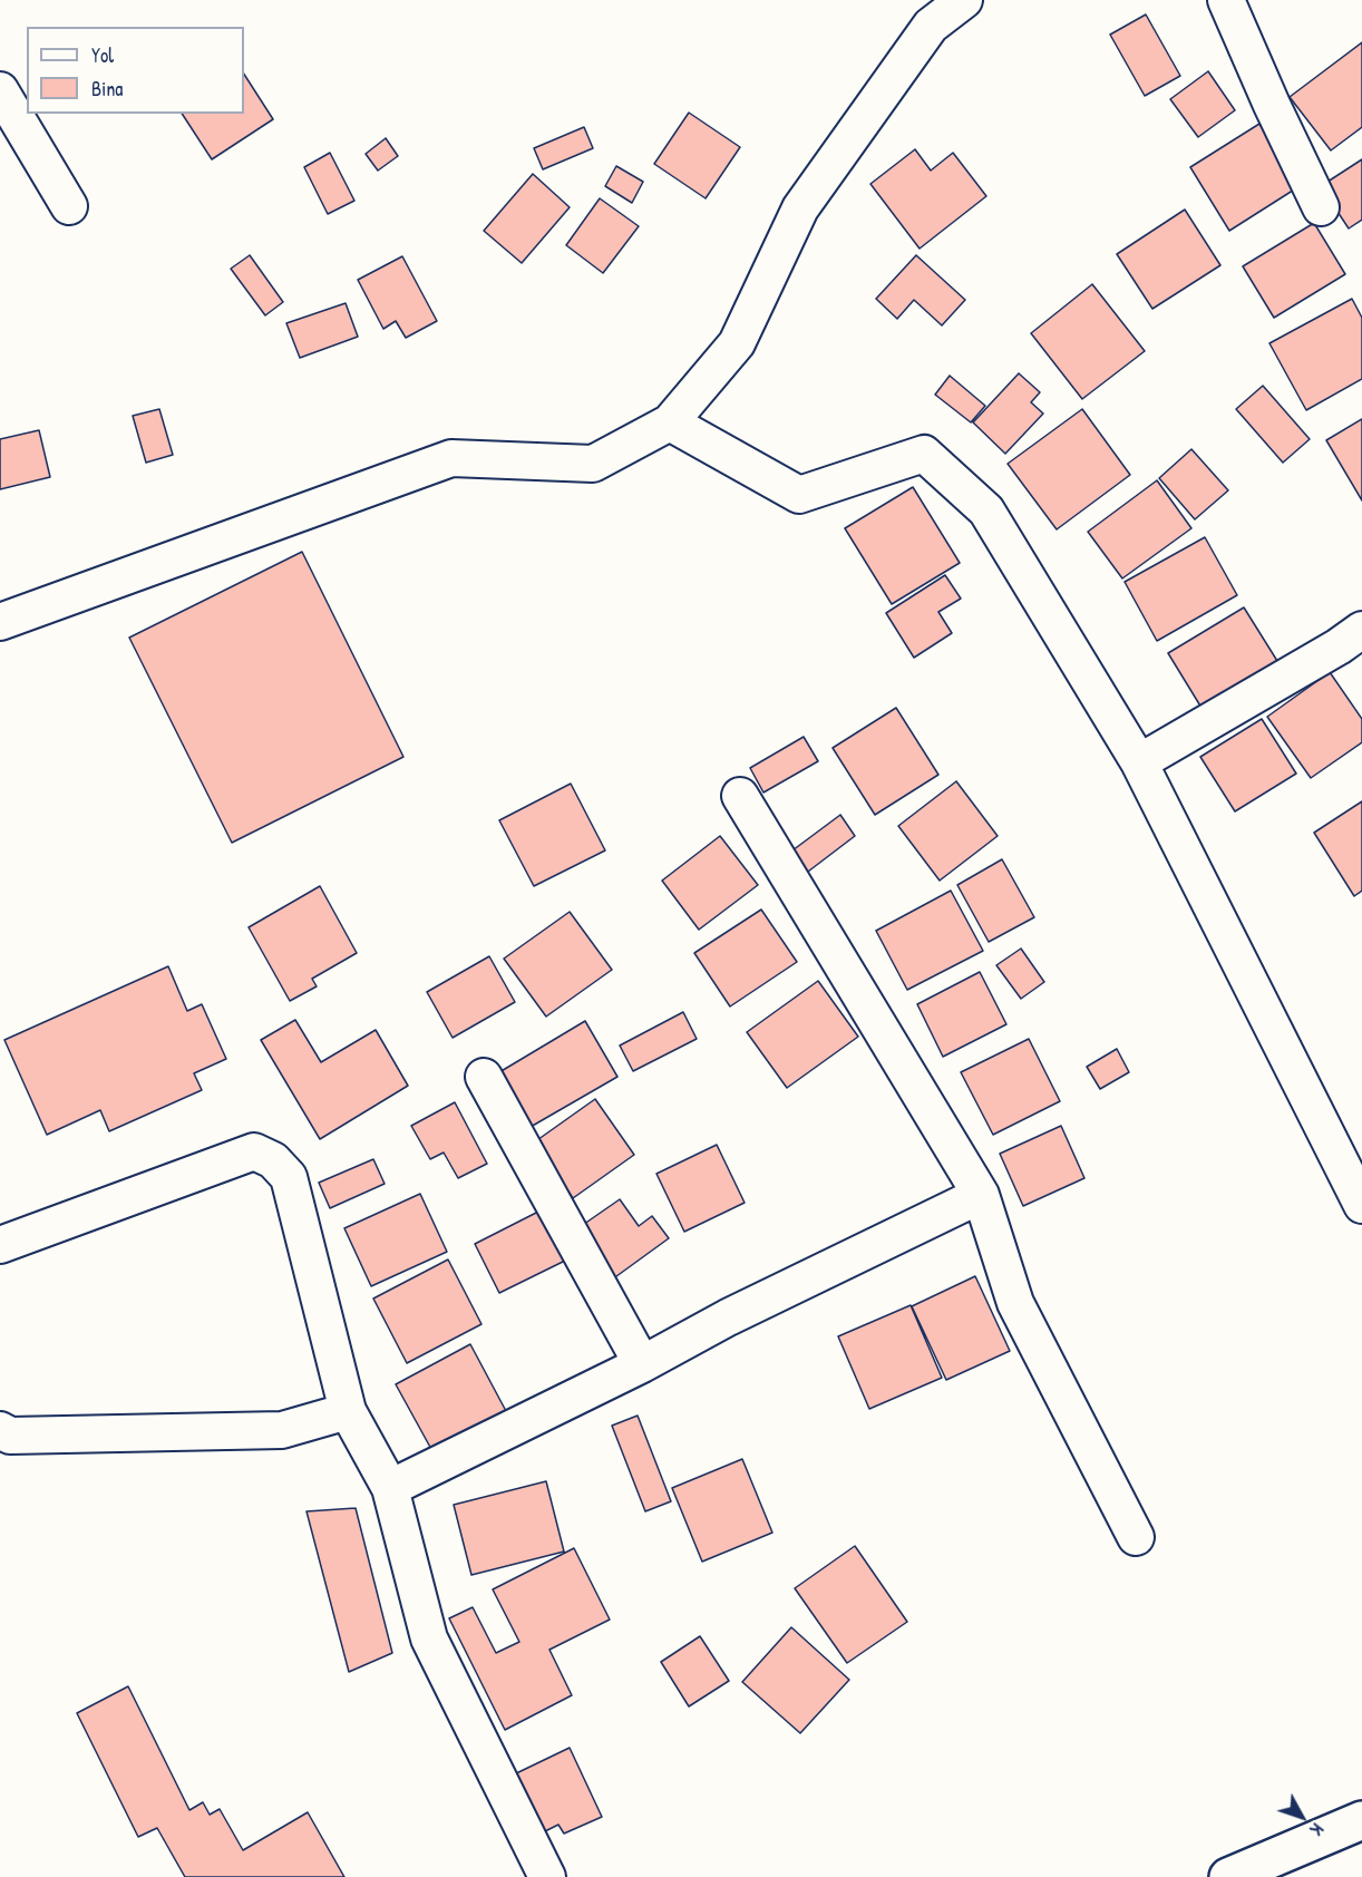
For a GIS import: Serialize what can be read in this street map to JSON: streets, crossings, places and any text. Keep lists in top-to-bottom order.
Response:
{
  "legend": ["Yol", "Bina"],
  "north": "bottom right"
}
